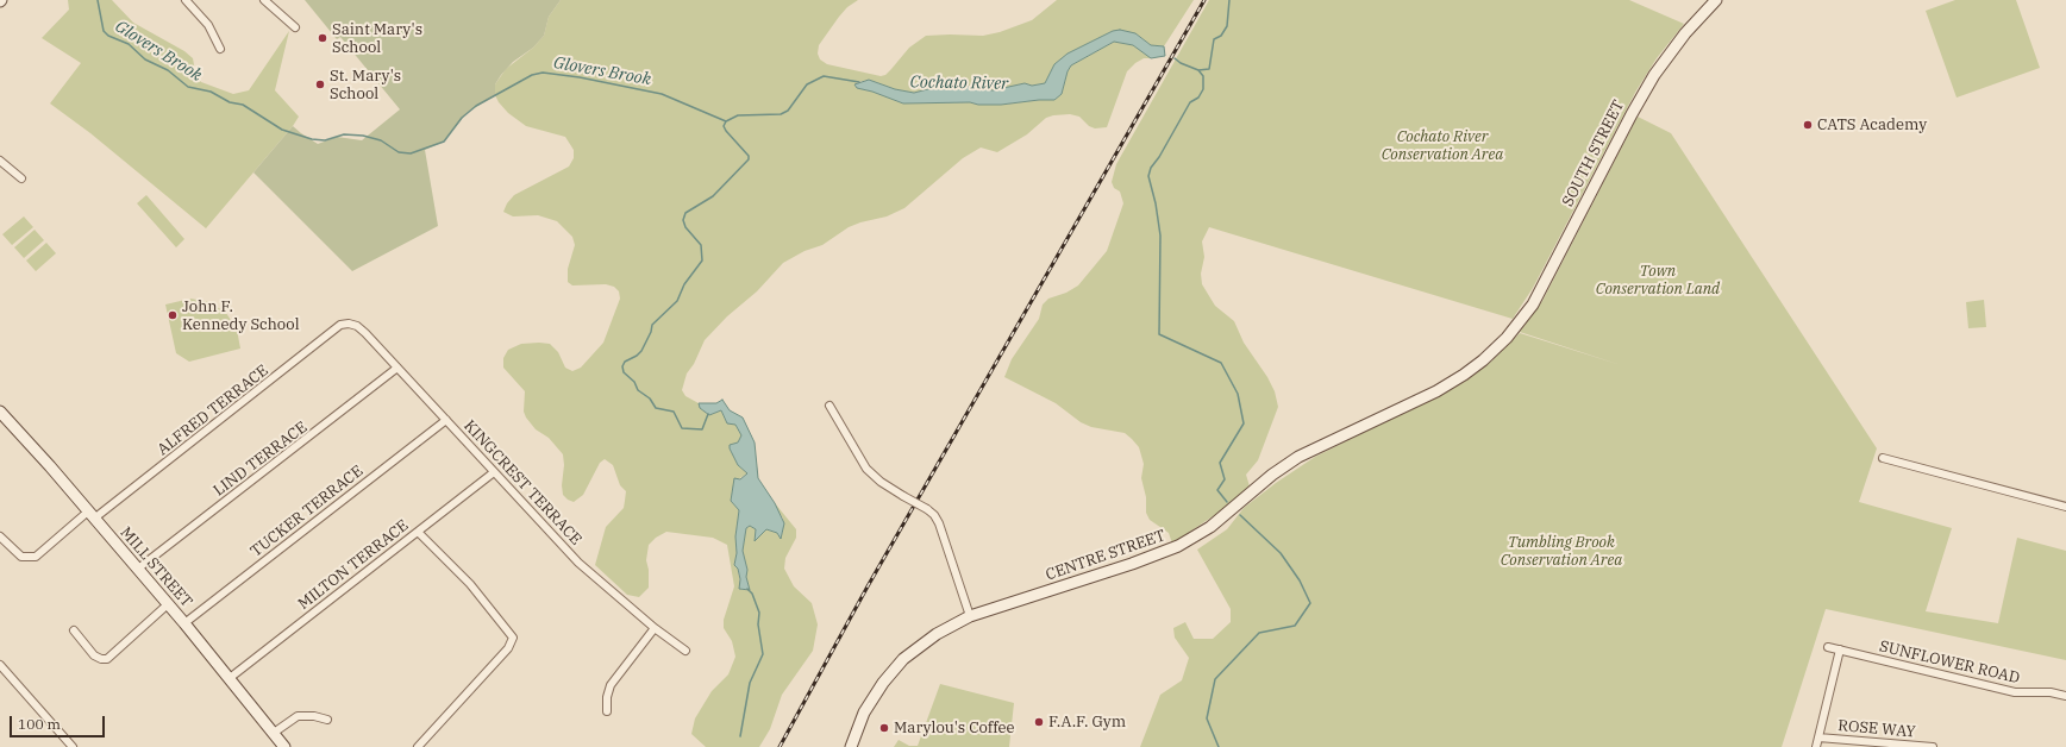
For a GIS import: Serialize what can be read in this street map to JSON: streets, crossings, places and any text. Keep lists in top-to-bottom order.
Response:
{
  "streets": {
    "main road": ["SOUTH STREET", "CENTRE STREET", "MILL STREET"],
    "street": [
      "ALFRED TERRACE",
      "LIND TERRACE",
      "KINGCREST TERRACE",
      "TUCKER TERRACE",
      "MILTON TERRACE",
      "SUNFLOWER ROAD",
      "ROSE WAY"
    ]
  },
  "crossings": [
    ["SOUTH STREET", "CENTRE STREET"],
    ["ALFRED TERRACE", "KINGCREST TERRACE"],
    ["ALFRED TERRACE", "MILL STREET"],
    ["LIND TERRACE", "KINGCREST TERRACE"],
    ["LIND TERRACE", "MILL STREET"],
    ["KINGCREST TERRACE", "TUCKER TERRACE"],
    ["KINGCREST TERRACE", "MILTON TERRACE"],
    ["TUCKER TERRACE", "MILL STREET"],
    ["MILTON TERRACE", "MILL STREET"]
  ],
  "water": ["Glovers Brook", "Cochato River"],
  "parks": ["Cochato River Conservation Area", "Town Conservation Land", "Tumbling Brook Conservation Area"],
  "places": [
    "Saint Mary's School",
    "St. Mary's School",
    "CATS Academy",
    "John F. Kennedy School",
    "F.A.F. Gym",
    "Marylou's Coffee"
  ],
  "scale_bar": "100 m"
}
